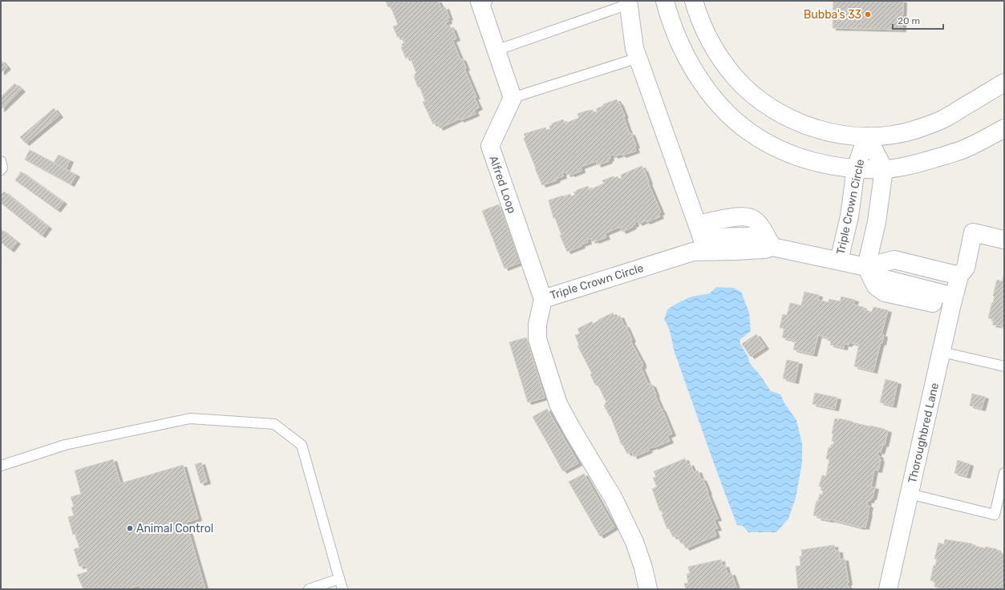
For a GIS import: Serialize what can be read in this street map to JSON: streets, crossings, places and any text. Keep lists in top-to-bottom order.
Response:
{
  "streets": {
    "street": ["Alfred Loop", "Triple Crown Circle", "Thoroughbred Lane"]
  },
  "crossings": [
    ["Alfred Loop", "Triple Crown Circle"],
    ["Triple Crown Circle", "Thoroughbred Lane"]
  ],
  "places": ["Bubba's 33", "Animal Control"],
  "scale_bar": "20 m"
}
